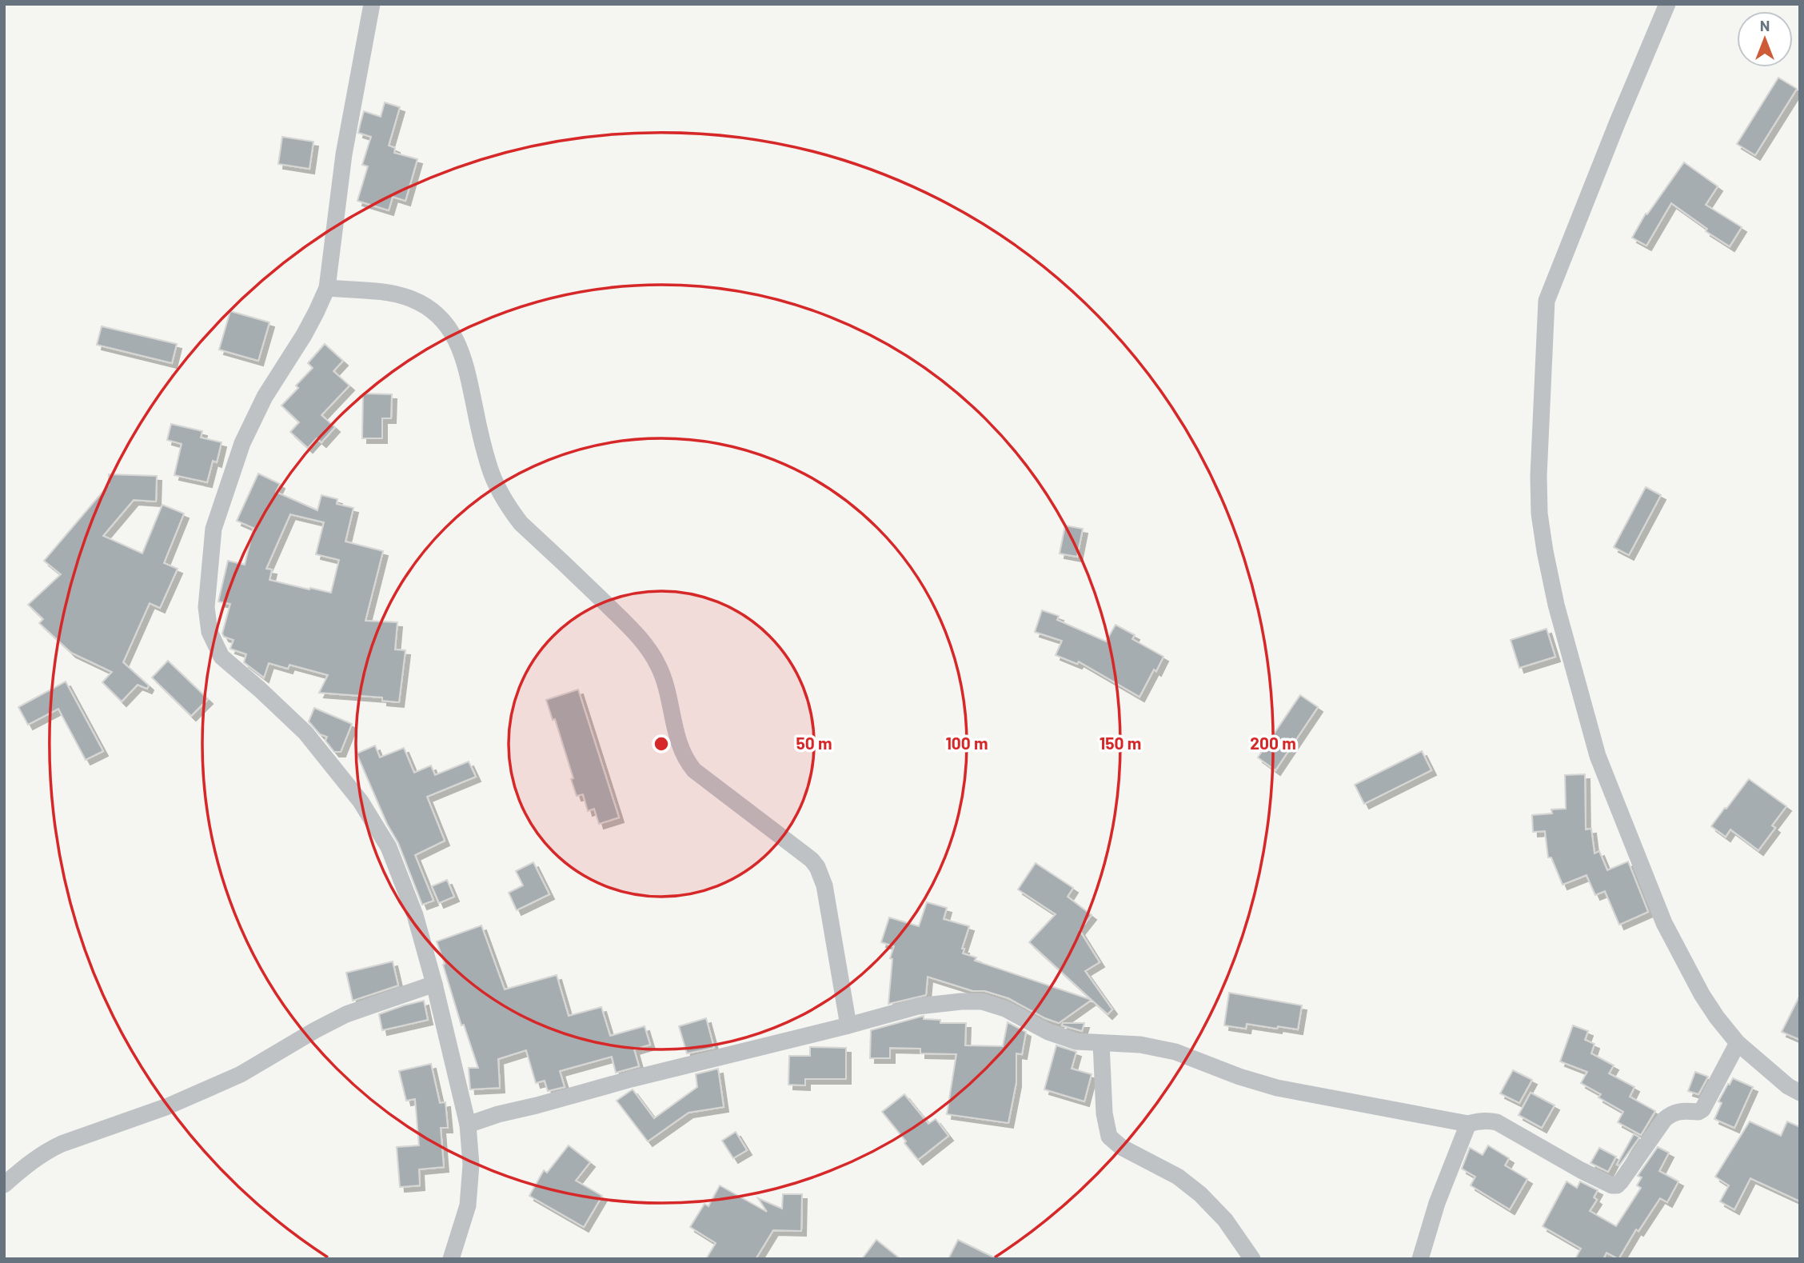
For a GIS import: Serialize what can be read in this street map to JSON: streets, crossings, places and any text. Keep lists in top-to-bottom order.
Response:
{
  "north": "top",
  "rings": [
    "50 m",
    "100 m",
    "150 m",
    "200 m"
  ]
}
